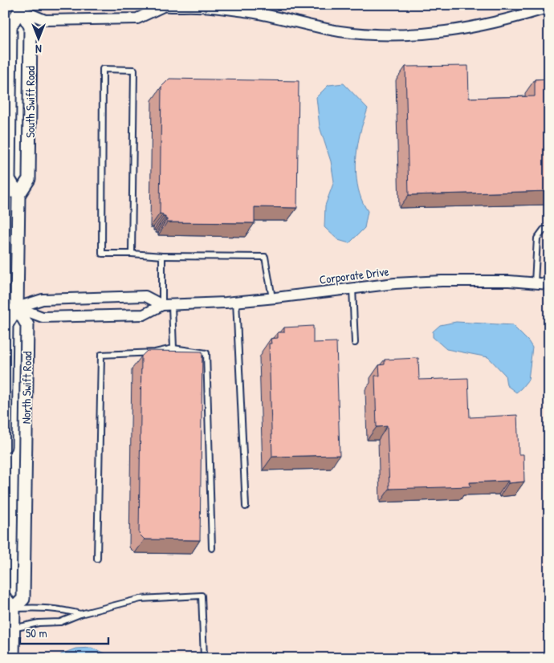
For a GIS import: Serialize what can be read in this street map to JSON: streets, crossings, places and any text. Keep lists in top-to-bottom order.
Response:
{
  "streets": {
    "street": ["South Swift Road", "Corporate Drive", "North Swift Road"]
  },
  "crossings": [
    ["South Swift Road", "Corporate Drive"],
    ["South Swift Road", "North Swift Road"],
    ["Corporate Drive", "North Swift Road"]
  ],
  "scale_bar": "50 m",
  "north": "bottom"
}
